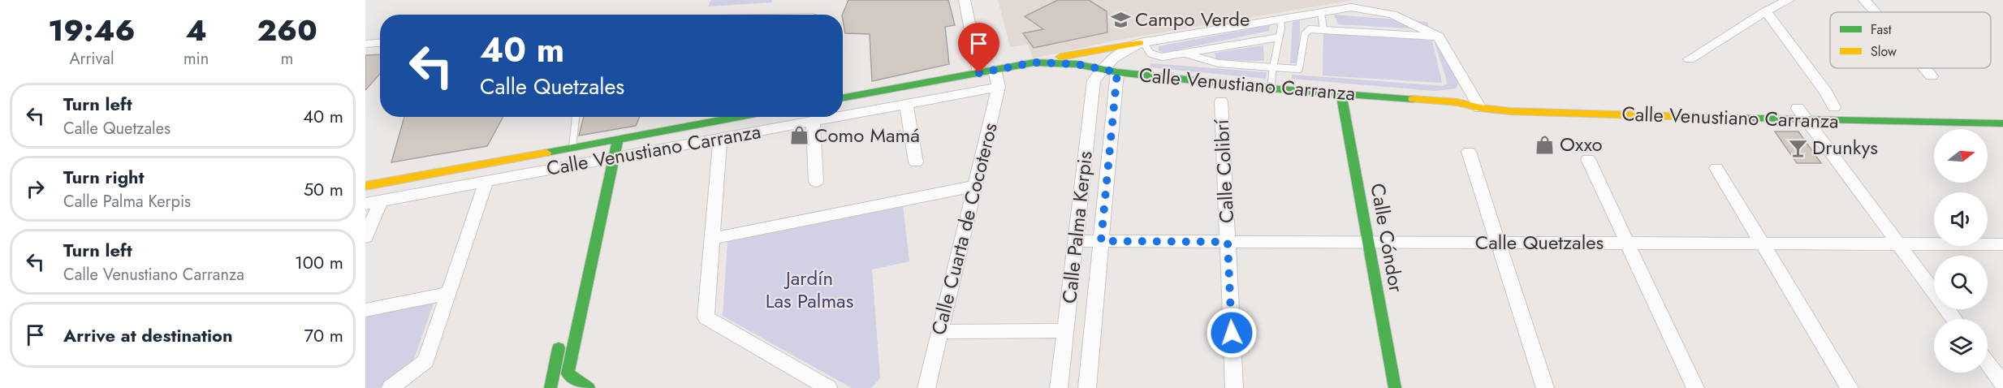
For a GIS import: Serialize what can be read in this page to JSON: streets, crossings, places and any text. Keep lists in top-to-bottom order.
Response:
{
  "streets": {
    "street": [
      "Calle Venustiano Carranza",
      "Calle Colibrí",
      "Calle Palma Kerpis",
      "Calle Cuarta de Cocoteros",
      "Calle Cóndor",
      "Calle Quetzales"
    ]
  },
  "crossings": [
    ["Calle Venustiano Carranza", "Calle Palma Kerpis"],
    ["Calle Venustiano Carranza", "Calle Cuarta de Cocoteros"],
    ["Calle Venustiano Carranza", "Calle Cóndor"],
    ["Calle Colibrí", "Calle Quetzales"],
    ["Calle Palma Kerpis", "Calle Quetzales"],
    ["Calle Cóndor", "Calle Quetzales"]
  ],
  "parks": ["Jardín Las Palmas"],
  "places": {
    "school or university": ["Campo Verde"],
    "shop": ["Como Mamá", "Oxxo"],
    "bar": ["Drunkys"]
  },
  "legend": ["Fast", "Slow"],
  "north": "right",
  "page": {
    "eta": [
      "19:46",
      "Arrival",
      "4",
      "min",
      "260",
      "m"
    ],
    "turn": ["40 m", "Calle Quetzales"],
    "list": [
      {
        "name": "Turn left",
        "note": "Calle Quetzales",
        "value": "40 m"
      },
      {
        "name": "Turn right",
        "note": "Calle Palma Kerpis",
        "value": "50 m"
      },
      {
        "name": "Turn left",
        "note": "Calle Venustiano Carranza",
        "value": "100 m"
      },
      {
        "name": "Arrive at destination",
        "value": "70 m"
      }
    ]
  }
}
